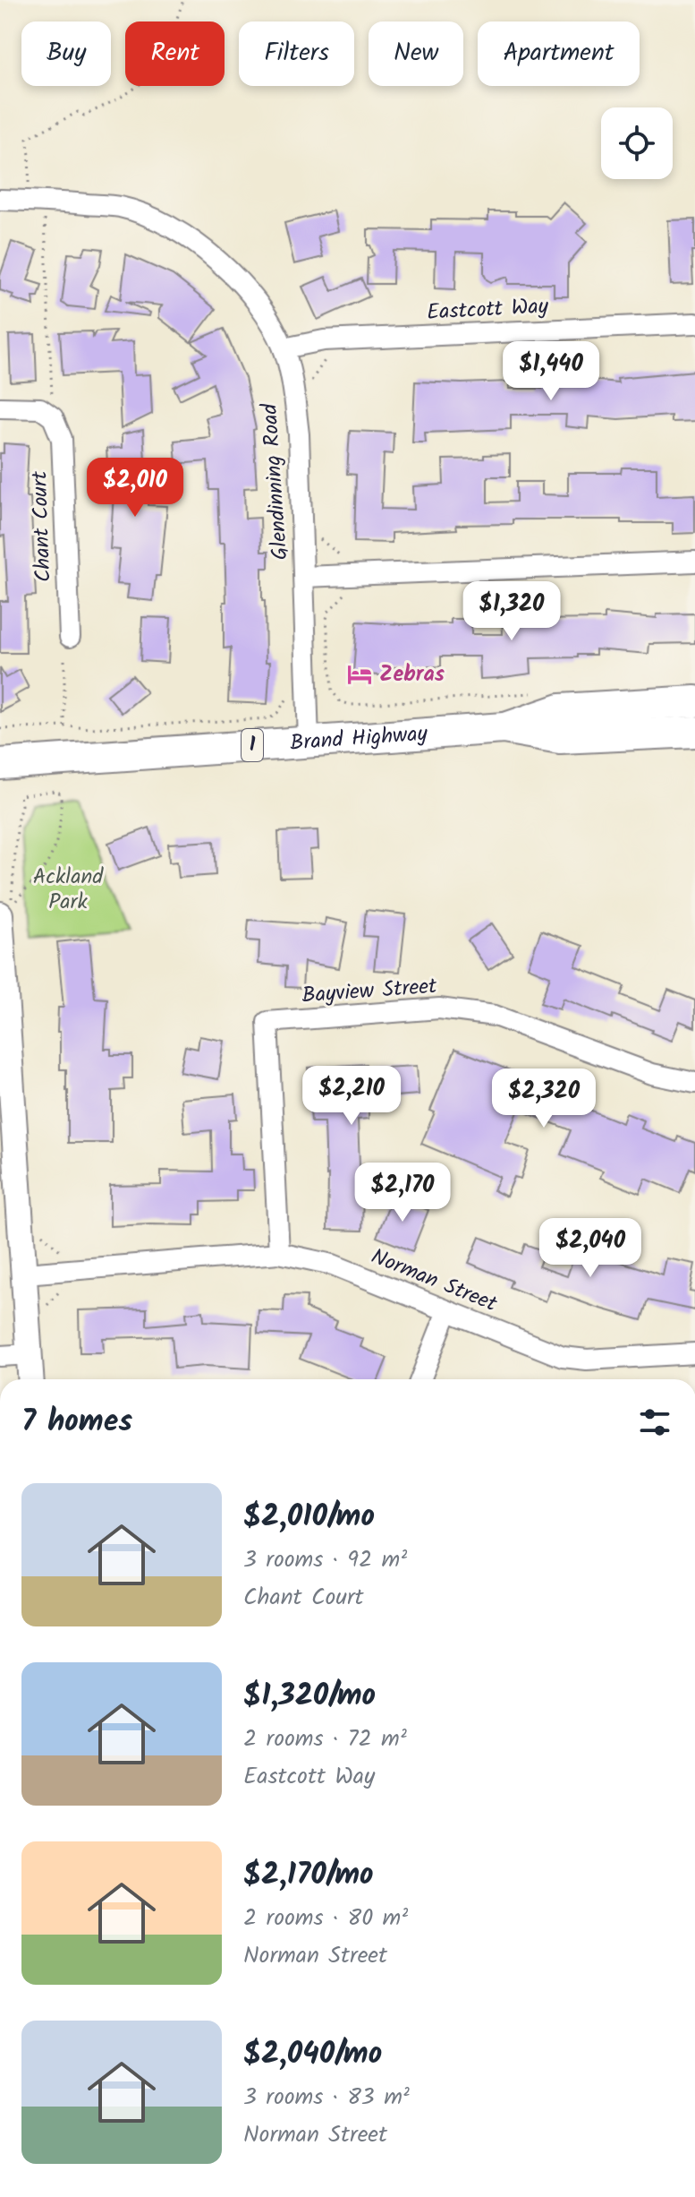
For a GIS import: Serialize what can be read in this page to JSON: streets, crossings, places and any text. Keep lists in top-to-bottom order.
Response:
{
  "streets": {
    "highway": ["Brand Highway", "1"],
    "street": [
      "Eastcott Way",
      "Glendinning Road",
      "Chant Court",
      "Bayview Street",
      "Norman Street"
    ]
  },
  "crossings": [
    ["Eastcott Way", "Glendinning Road"],
    ["Glendinning Road", "Brand Highway"],
    ["Bayview Street", "Norman Street"]
  ],
  "parks": ["Ackland Park"],
  "places": {
    "hotel": ["Zebras"]
  },
  "page": {
    "chip": [
      "Buy",
      "Rent",
      "Filters",
      "New",
      "Apartment"
    ],
    "price": [
      "$1,440",
      "$2,010",
      "$1,320",
      "$2,210",
      "$2,320",
      "$2,170",
      "$2,040"
    ],
    "heading": "7 homes",
    "list": [
      {
        "name": "$2,010/mo",
        "note": "3 rooms · 92 m² · Chant Court"
      },
      {
        "name": "$1,320/mo",
        "note": "2 rooms · 72 m² · Eastcott Way"
      },
      {
        "name": "$2,170/mo",
        "note": "2 rooms · 80 m² · Norman Street"
      },
      {
        "name": "$2,040/mo",
        "note": "3 rooms · 83 m² · Norman Street"
      }
    ]
  }
}
